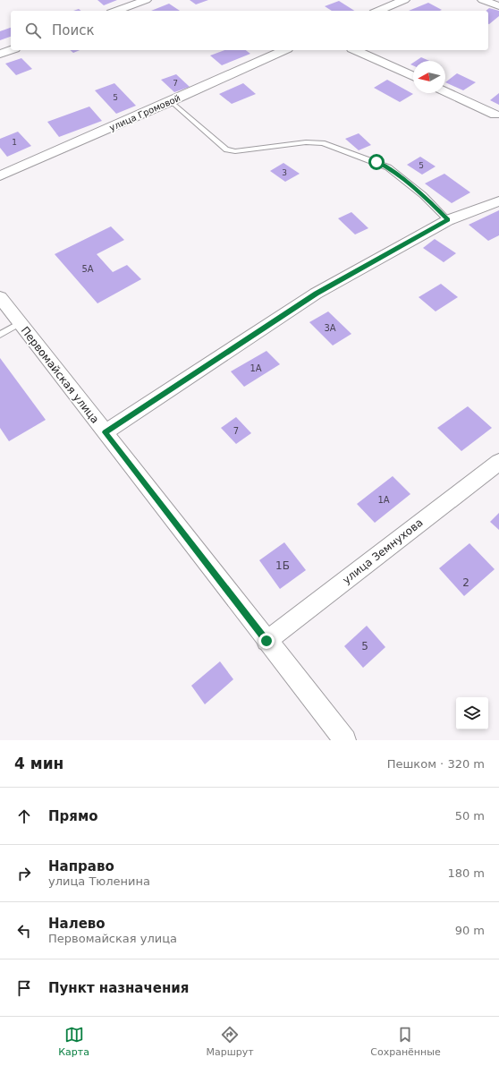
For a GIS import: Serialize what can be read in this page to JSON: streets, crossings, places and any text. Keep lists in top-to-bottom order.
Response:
{
  "streets": {
    "street": ["улица Громовой", "Первомайская улица", "улица Земнухова"]
  },
  "crossings": [
    ["Первомайская улица", "улица Земнухова"]
  ],
  "house_numbers": [
    "7",
    "5",
    "1",
    "5",
    "3",
    "5А",
    "3А",
    "1А",
    "7",
    "1А",
    "1Б",
    "2",
    "5"
  ],
  "north": "left",
  "page": {
    "search": "Поиск",
    "heading": ["4 мин", "Пешком · 320 m"],
    "list": [
      ["Прямо", "50 m"],
      ["Направо", "улица Тюленина", "180 m"],
      ["Налево", "Первомайская улица", "90 m"],
      "Пункт назначения"
    ],
    "nav": ["Карта", "Маршрут", "Сохранённые"]
  }
}
